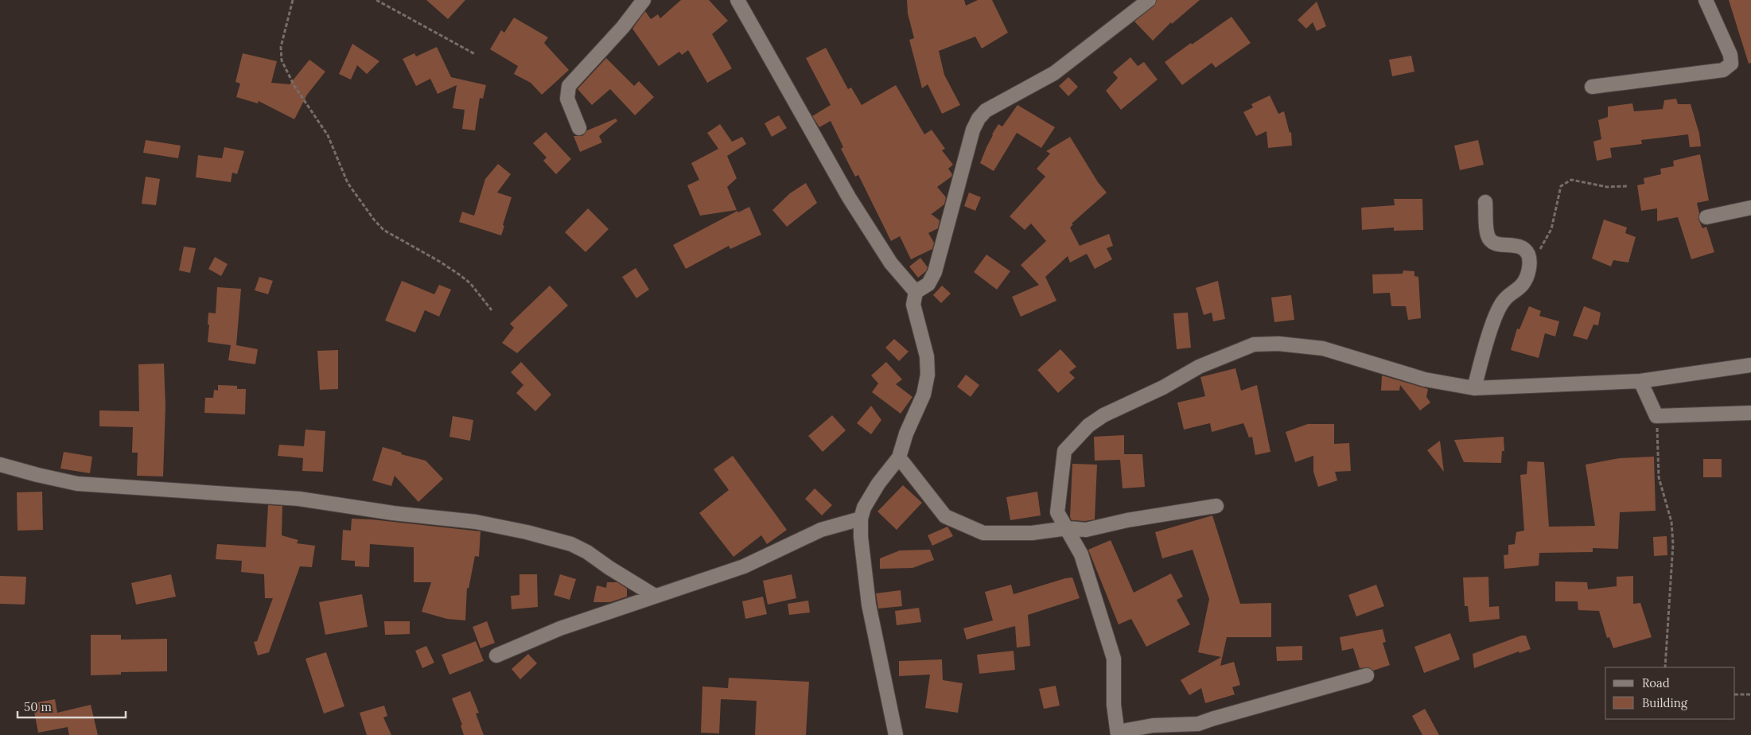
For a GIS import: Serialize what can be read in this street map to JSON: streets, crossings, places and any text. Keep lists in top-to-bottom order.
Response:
{
  "legend": ["Road", "Building"],
  "scale_bar": "50 m"
}
